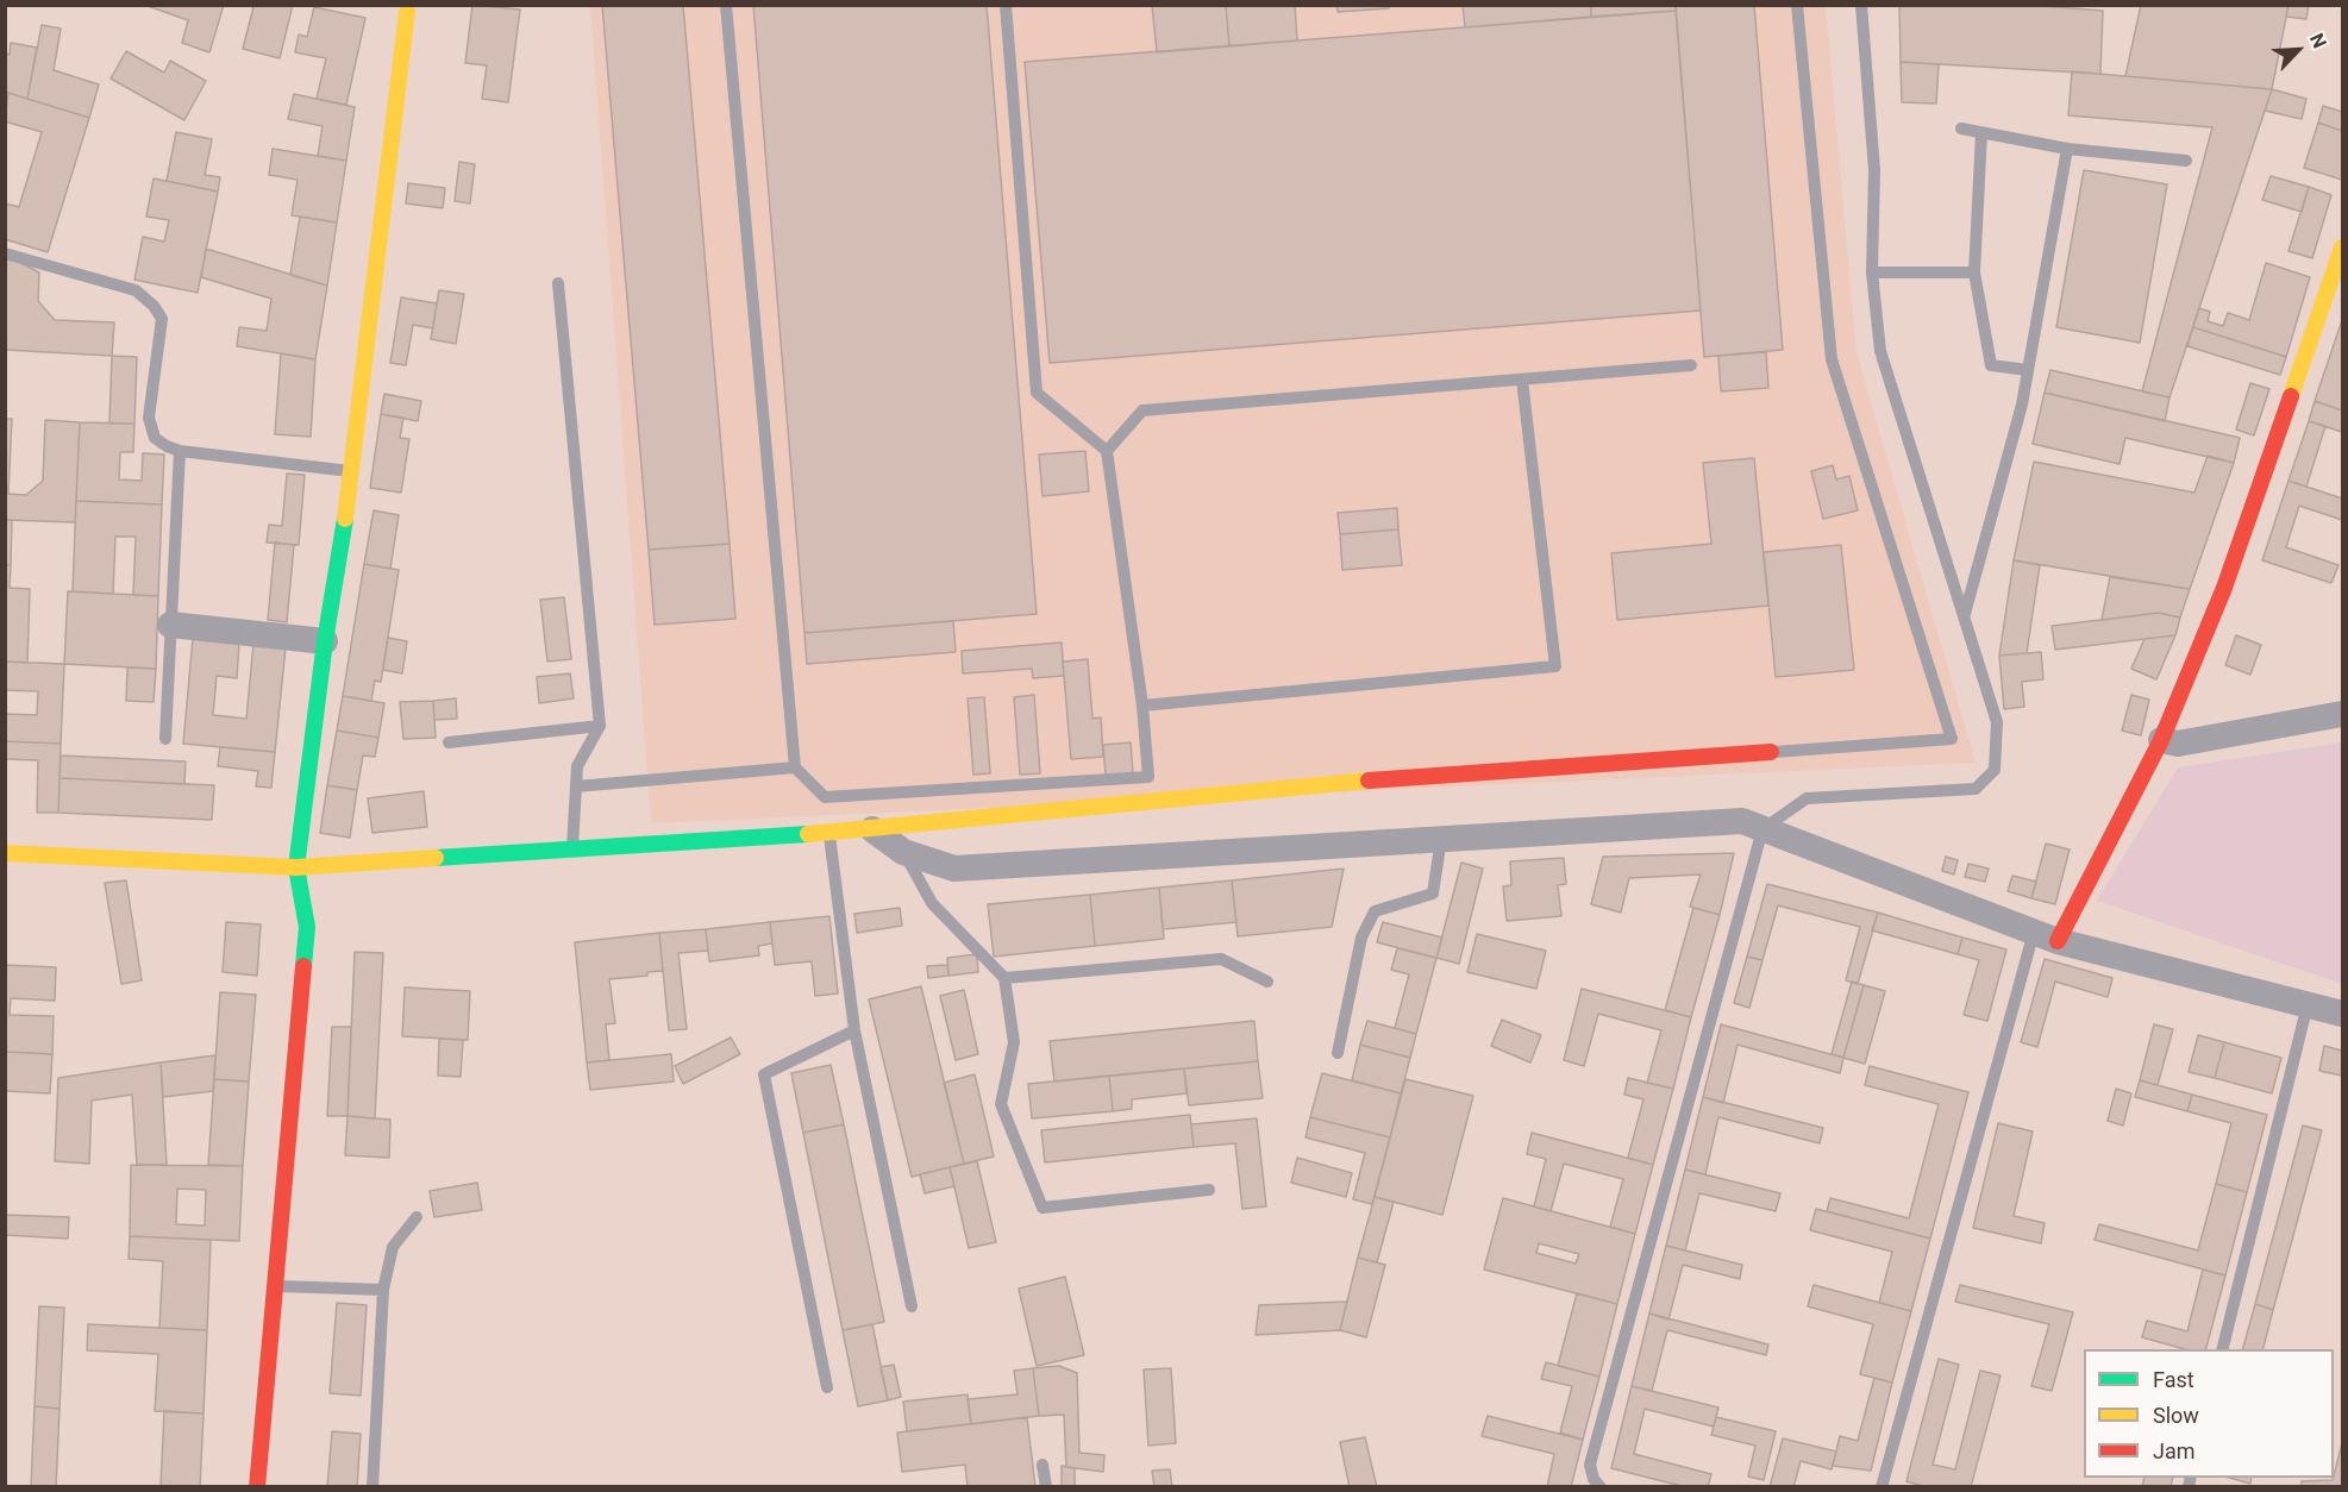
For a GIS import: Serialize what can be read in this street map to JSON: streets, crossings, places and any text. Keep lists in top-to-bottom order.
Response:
{
  "legend": ["Fast", "Slow", "Jam"],
  "north": "top right"
}
